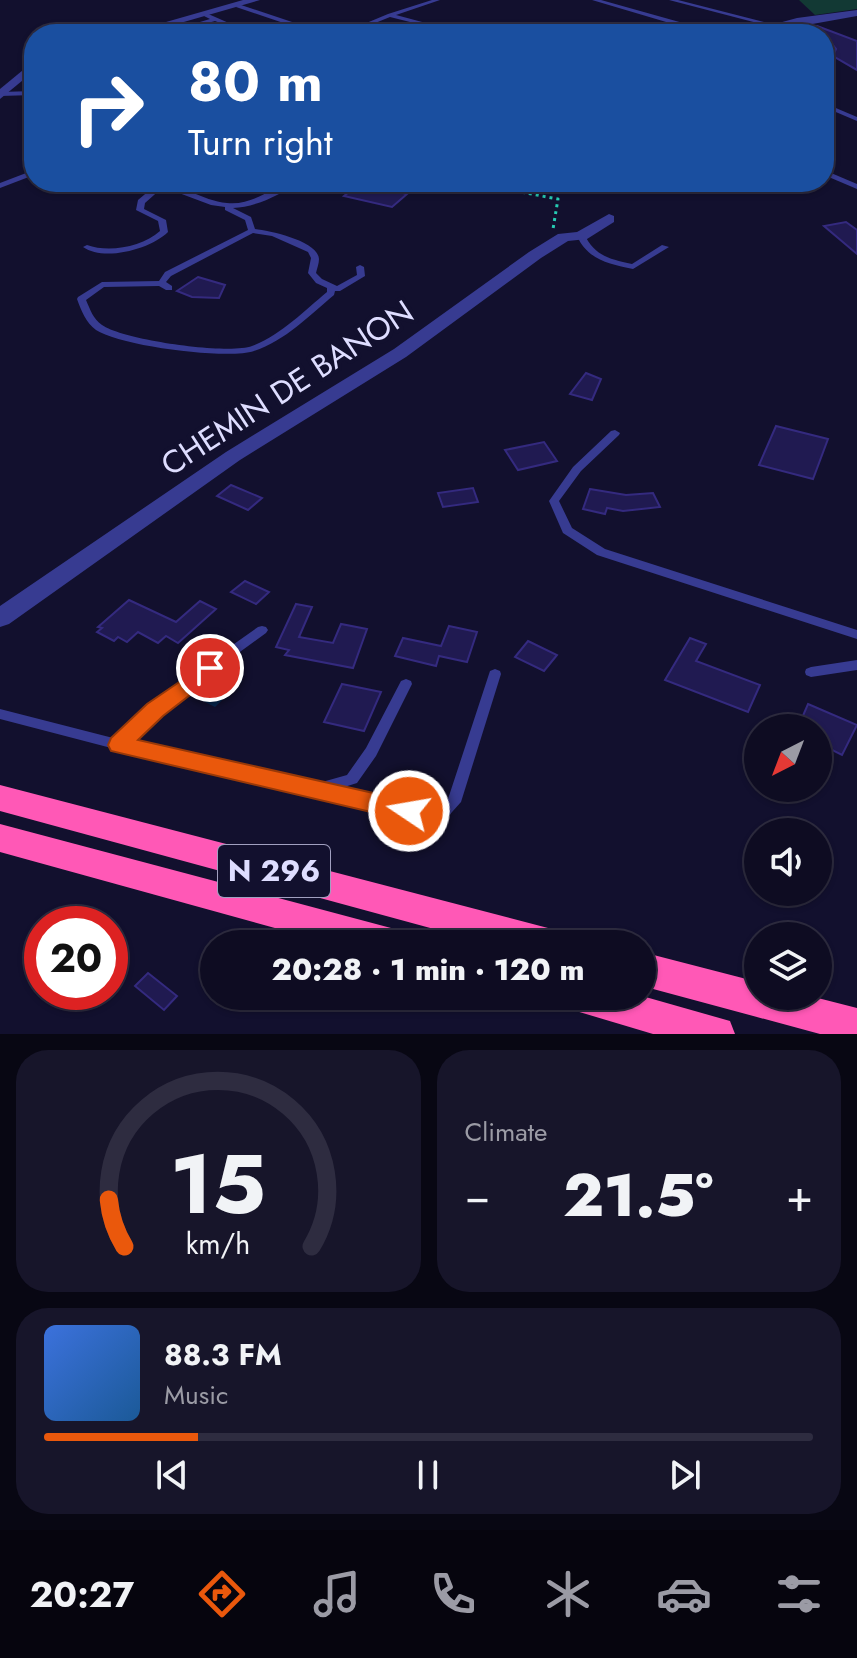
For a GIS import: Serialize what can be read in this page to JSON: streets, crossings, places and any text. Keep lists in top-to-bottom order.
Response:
{
  "streets": {
    "highway": ["N 296"],
    "street": ["CHEMIN DE BANON"]
  },
  "north": "bottom left",
  "page": {
    "turn": ["80 m", "Turn right"],
    "limit": "20",
    "trip": "20:28 · 1 min · 120 m",
    "tile": "Climate",
    "heat": ["−", "21.5°", "+"],
    "song": ["88.3 FM", "Music"],
    "tabs": "20:27",
    "gauge": ["15", "km/h"]
  }
}
